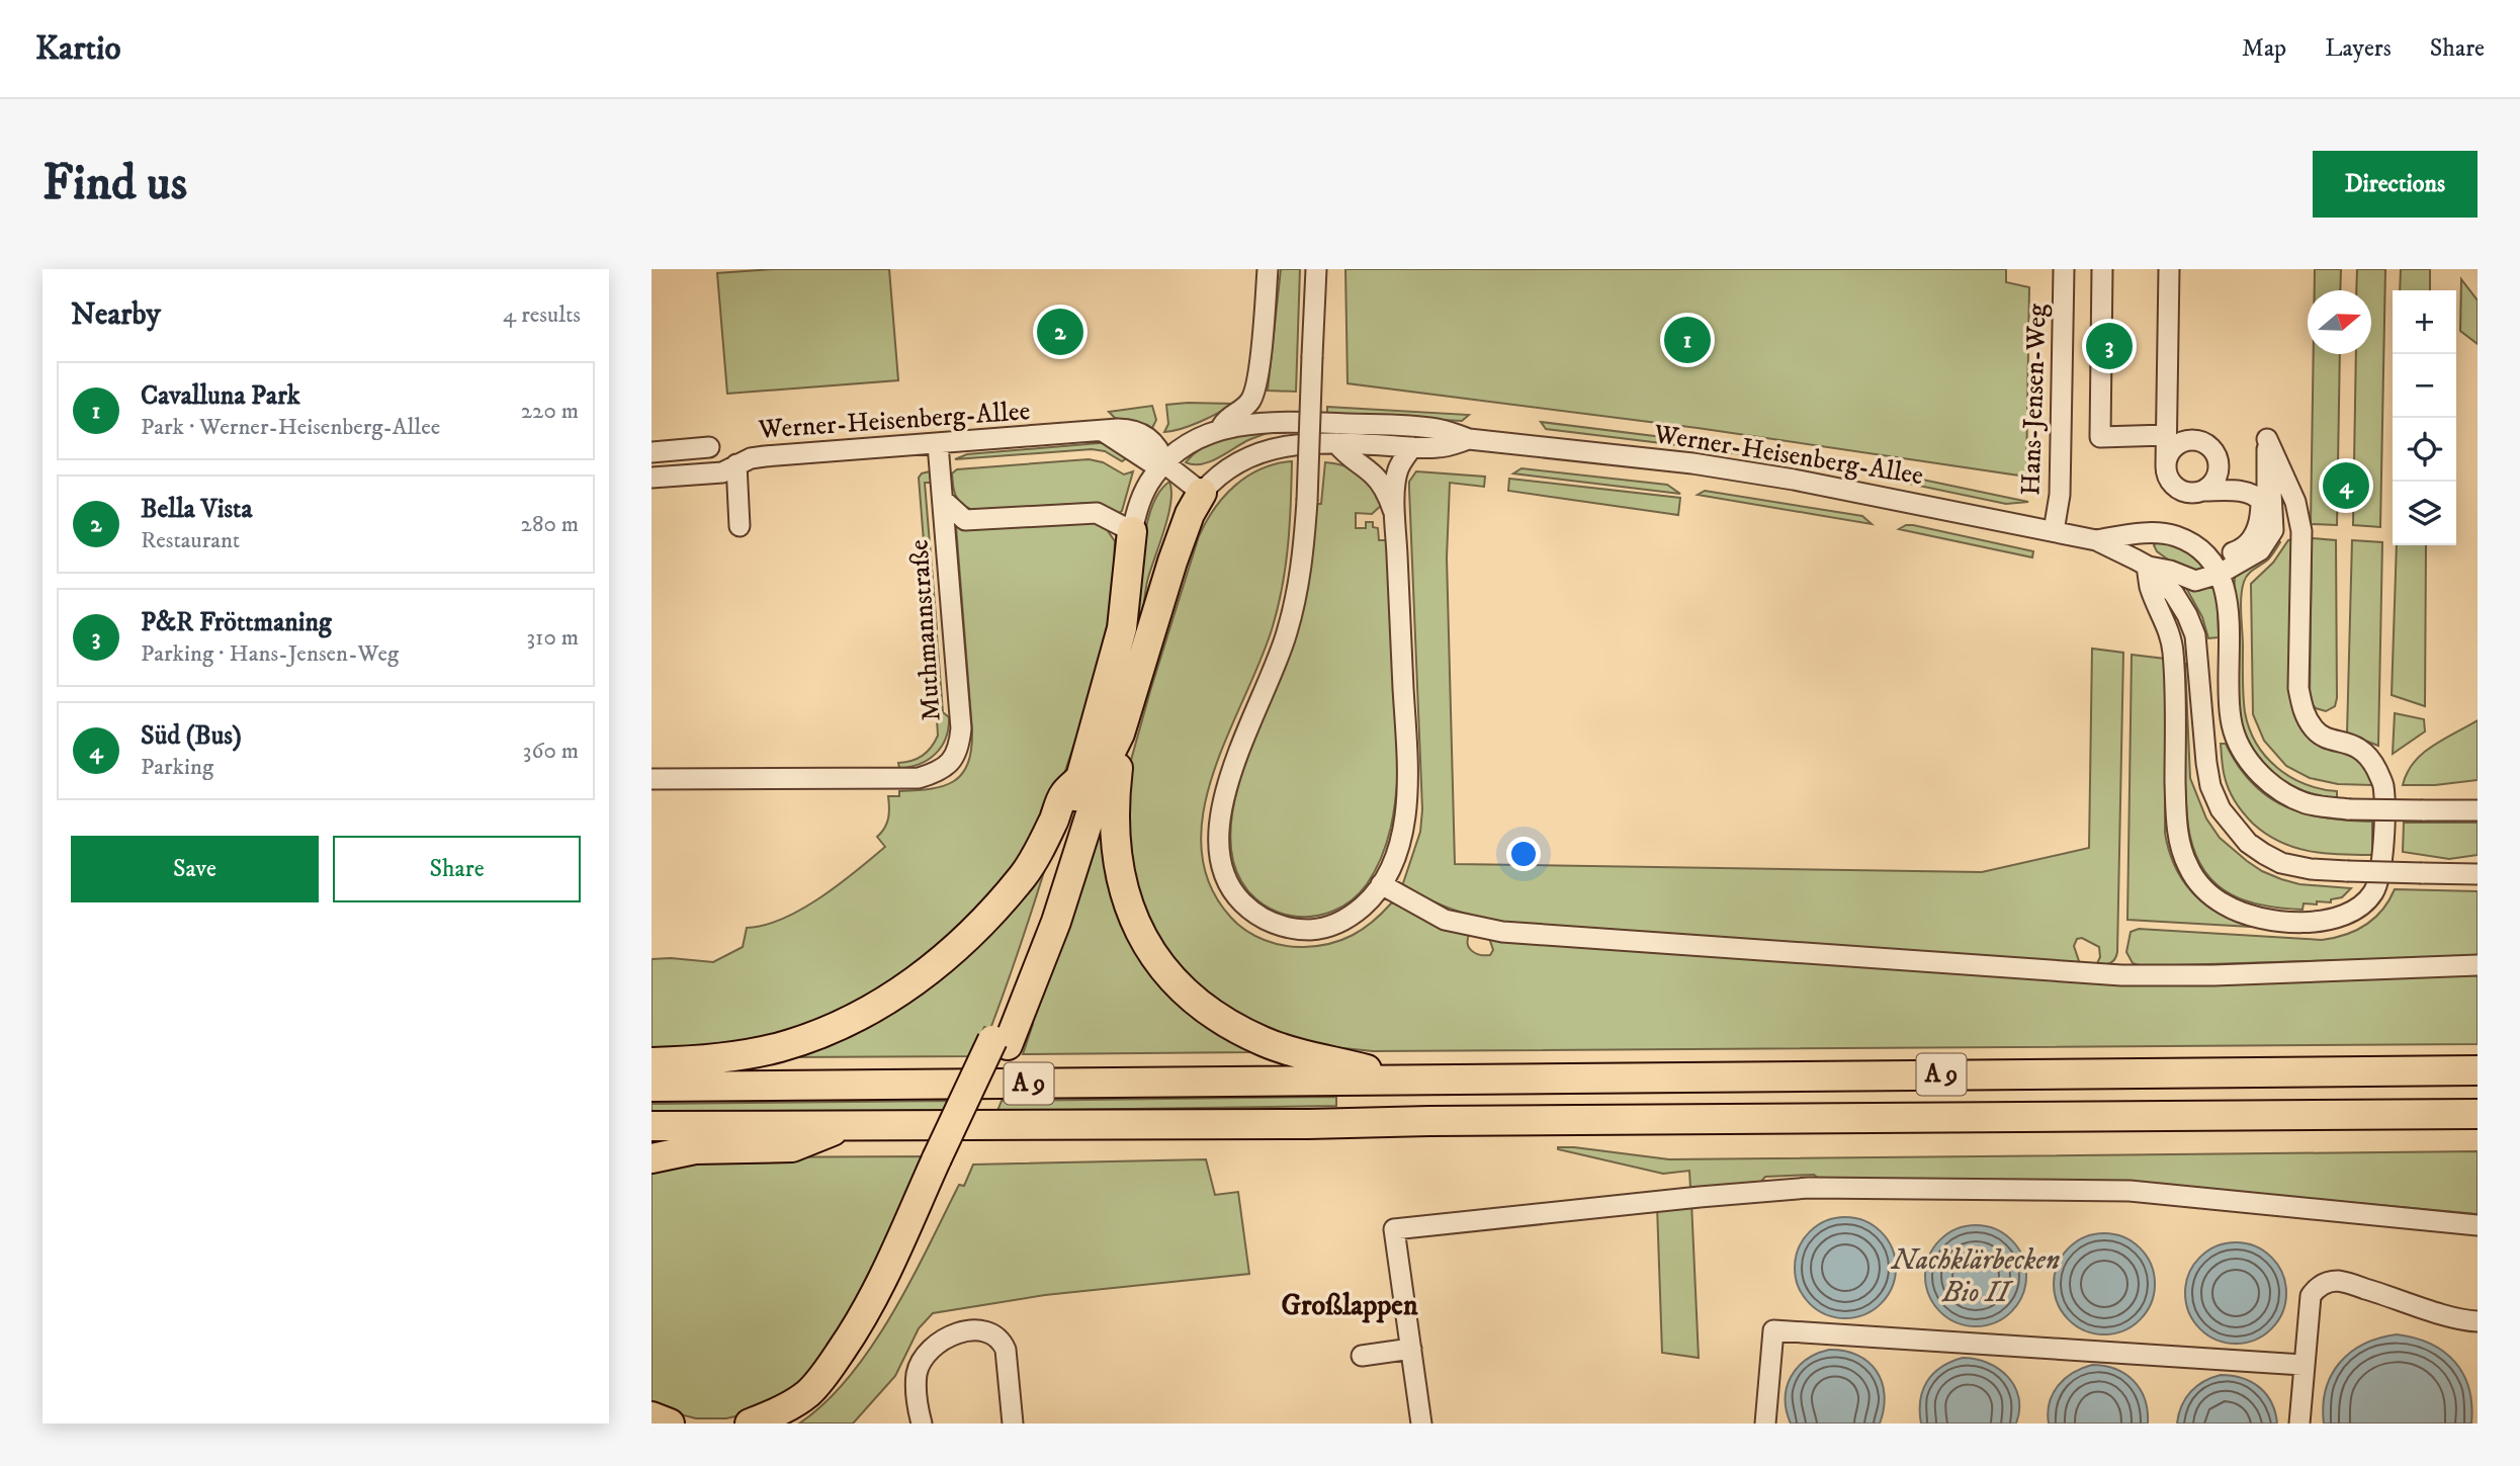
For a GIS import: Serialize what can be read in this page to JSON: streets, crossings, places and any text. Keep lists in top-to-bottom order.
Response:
{
  "streets": {
    "highway": ["A 9"],
    "street": ["Hans-Jensen-Weg", "Werner-Heisenberg-Allee", "Muthmannstraße"]
  },
  "crossings": [
    ["Hans-Jensen-Weg", "Werner-Heisenberg-Allee"],
    ["Werner-Heisenberg-Allee", "Muthmannstraße"]
  ],
  "districts": ["Großlappen"],
  "water": ["Nachklärbecken Bio II"],
  "north": "right",
  "page": {
    "header": "Kartio",
    "nav": ["Map", "Layers", "Share"],
    "buttons": [
      "Directions",
      ["Save", "Share"]
    ],
    "title": "Find us",
    "heading": ["Nearby", "4 results"],
    "map_buttons": ["+", "−"],
    "pins": [
      "2",
      "1",
      "3",
      "4"
    ],
    "list": [
      {
        "mark": "1",
        "name": "Cavalluna Park",
        "note": "Park · Werner-Heisenberg-Allee",
        "value": "220 m"
      },
      {
        "mark": "2",
        "name": "Bella Vista",
        "note": "Restaurant",
        "value": "280 m"
      },
      {
        "mark": "3",
        "name": "P&R Fröttmaning",
        "note": "Parking · Hans-Jensen-Weg",
        "value": "310 m"
      },
      {
        "mark": "4",
        "name": "Süd (Bus)",
        "note": "Parking",
        "value": "360 m"
      }
    ]
  }
}
